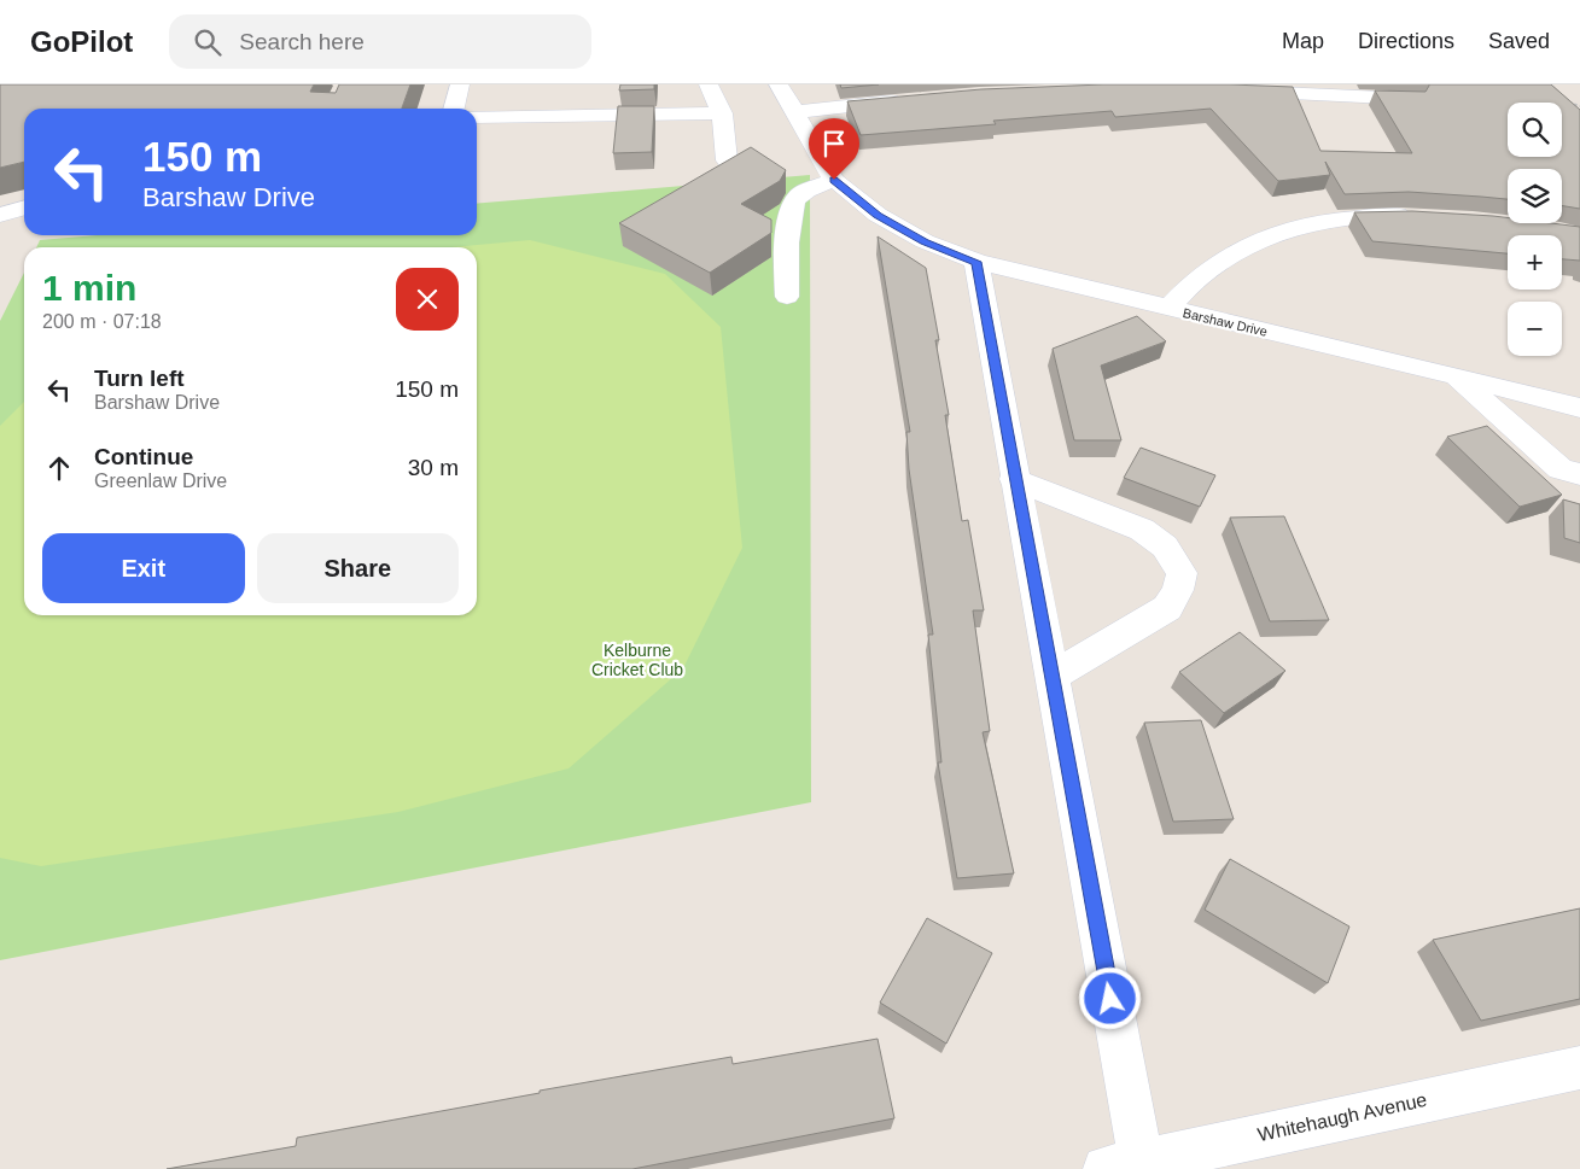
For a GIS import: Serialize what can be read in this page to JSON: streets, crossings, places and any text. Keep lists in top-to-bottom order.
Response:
{
  "streets": {
    "street": ["Barshaw Drive", "Whitehaugh Avenue"]
  },
  "parks": ["Kelburne Cricket Club"],
  "page": {
    "header": "GoPilot",
    "search": "Search here",
    "nav": ["Map", "Directions", "Saved"],
    "map_buttons": ["+", "−"],
    "turn": ["150 m", "Barshaw Drive"],
    "heading": ["1 min", "200 m · 07:18"],
    "list": [
      {
        "name": "Turn left",
        "note": "Barshaw Drive",
        "value": "150 m"
      },
      {
        "name": "Continue",
        "note": "Greenlaw Drive",
        "value": "30 m"
      }
    ],
    "buttons": ["Exit", "Share"]
  }
}
